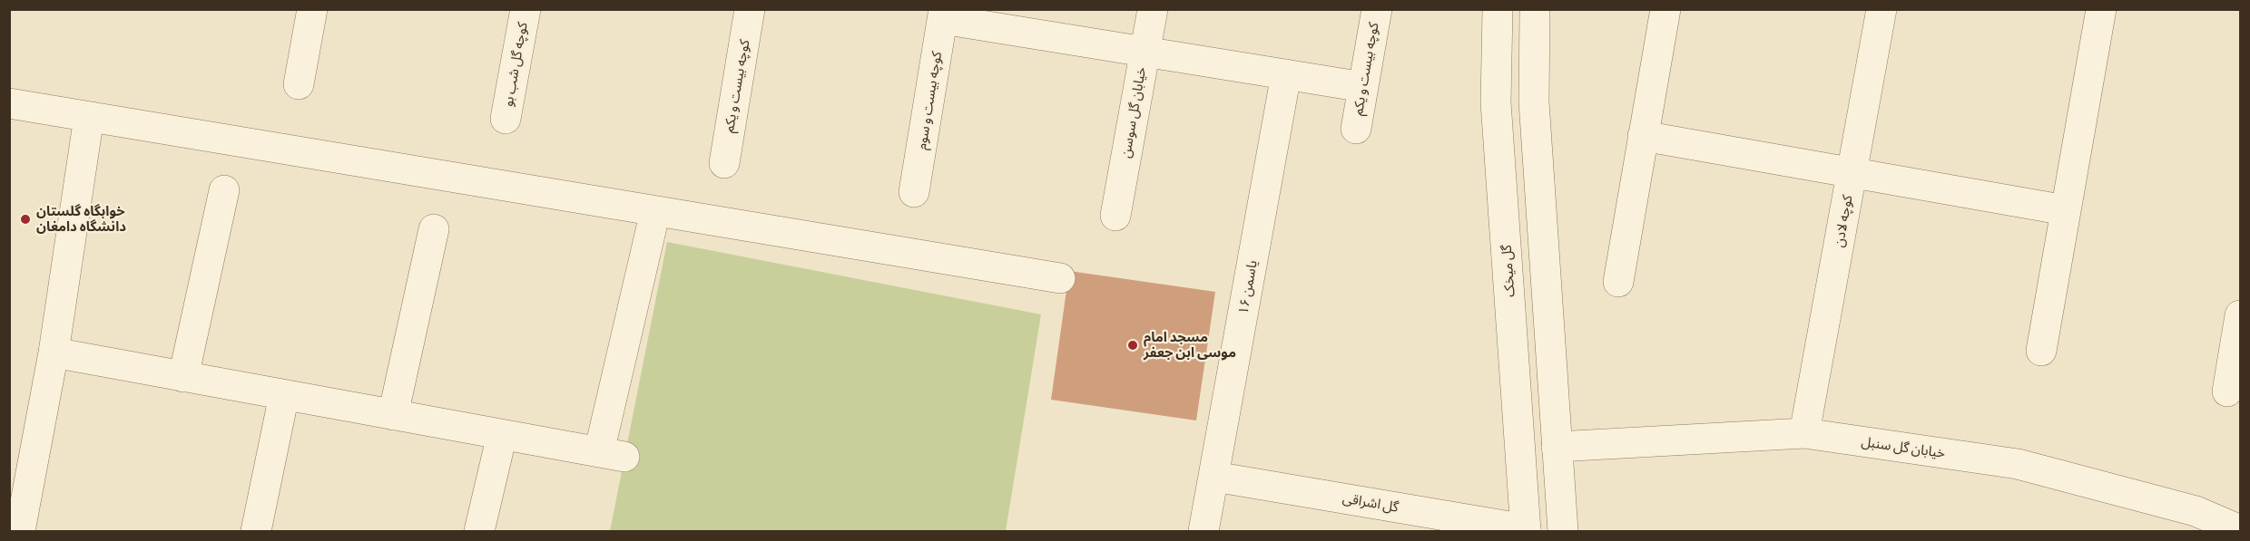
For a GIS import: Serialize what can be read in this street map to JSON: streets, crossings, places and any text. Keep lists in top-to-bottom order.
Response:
{
  "streets": {
    "street": [
      "کوچه گل شب بو",
      "کوچه بیست و یکم",
      "کوچه بیست و سوم",
      "خیابان گل سوسن",
      "کوچه لادن",
      "گل میخک",
      "یاسمن ۱۶",
      "خیابان گل سنبل",
      "گل اشراقی"
    ]
  },
  "crossings": [
    ["کوچه لادن", "خیابان گل سنبل"],
    ["گل میخک", "خیابان گل سنبل"],
    ["گل میخک", "گل اشراقی"],
    ["یاسمن ۱۶", "گل اشراقی"]
  ],
  "places": ["خوابگاه گلستان دانشگاه دامغان", "مسجد امام موسی ابن جعفر"]
}
